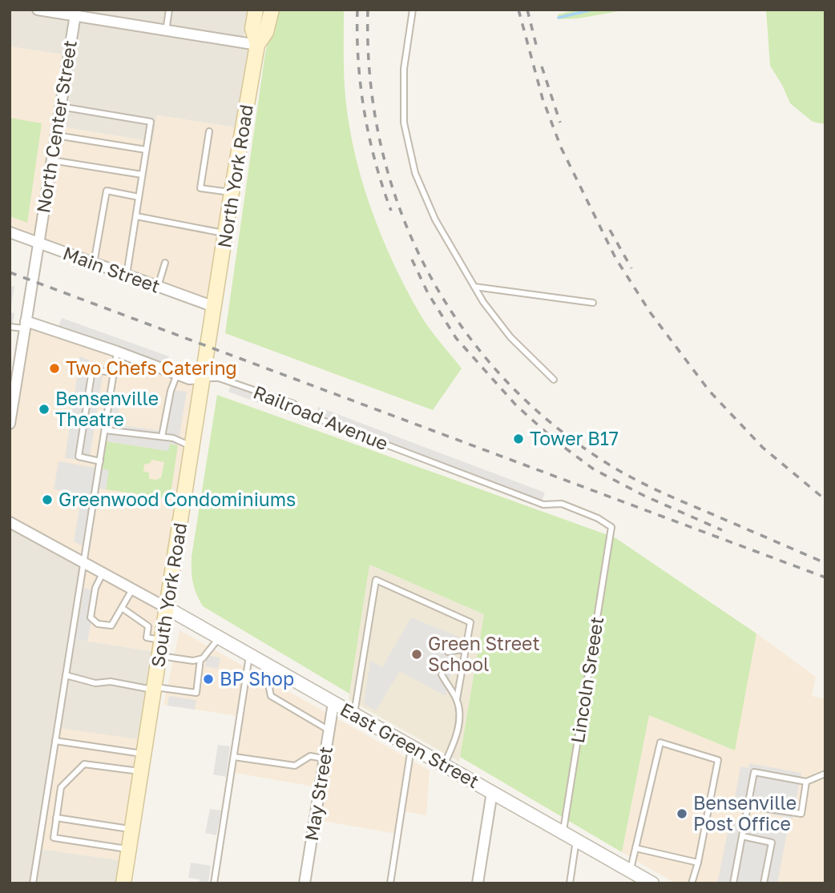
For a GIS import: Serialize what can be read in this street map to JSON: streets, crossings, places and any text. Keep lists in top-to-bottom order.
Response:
{
  "streets": {
    "main road": ["North York Road", "South York Road"],
    "street": [
      "North Center Street",
      "Main Street",
      "Railroad Avenue",
      "East Green Street",
      "May Street"
    ],
    "lane": ["Lincoln Sreeet"]
  },
  "crossings": [
    ["North Center Street", "Main Street"],
    ["North Center Street", "Railroad Avenue"],
    ["North York Road", "Main Street"],
    ["North York Road", "South York Road"],
    ["Main Street", "South York Road"],
    ["Railroad Avenue", "South York Road"],
    ["Railroad Avenue", "Lincoln Sreeet"],
    ["South York Road", "East Green Street"],
    ["Lincoln Sreeet", "East Green Street"],
    ["East Green Street", "May Street"]
  ],
  "places": [
    "Two Chefs Catering",
    "Bensenville Theatre",
    "Tower B17",
    "Greenwood Condominiums",
    "Green Street School",
    "BP Shop",
    "Bensenville Post Office"
  ]
}
